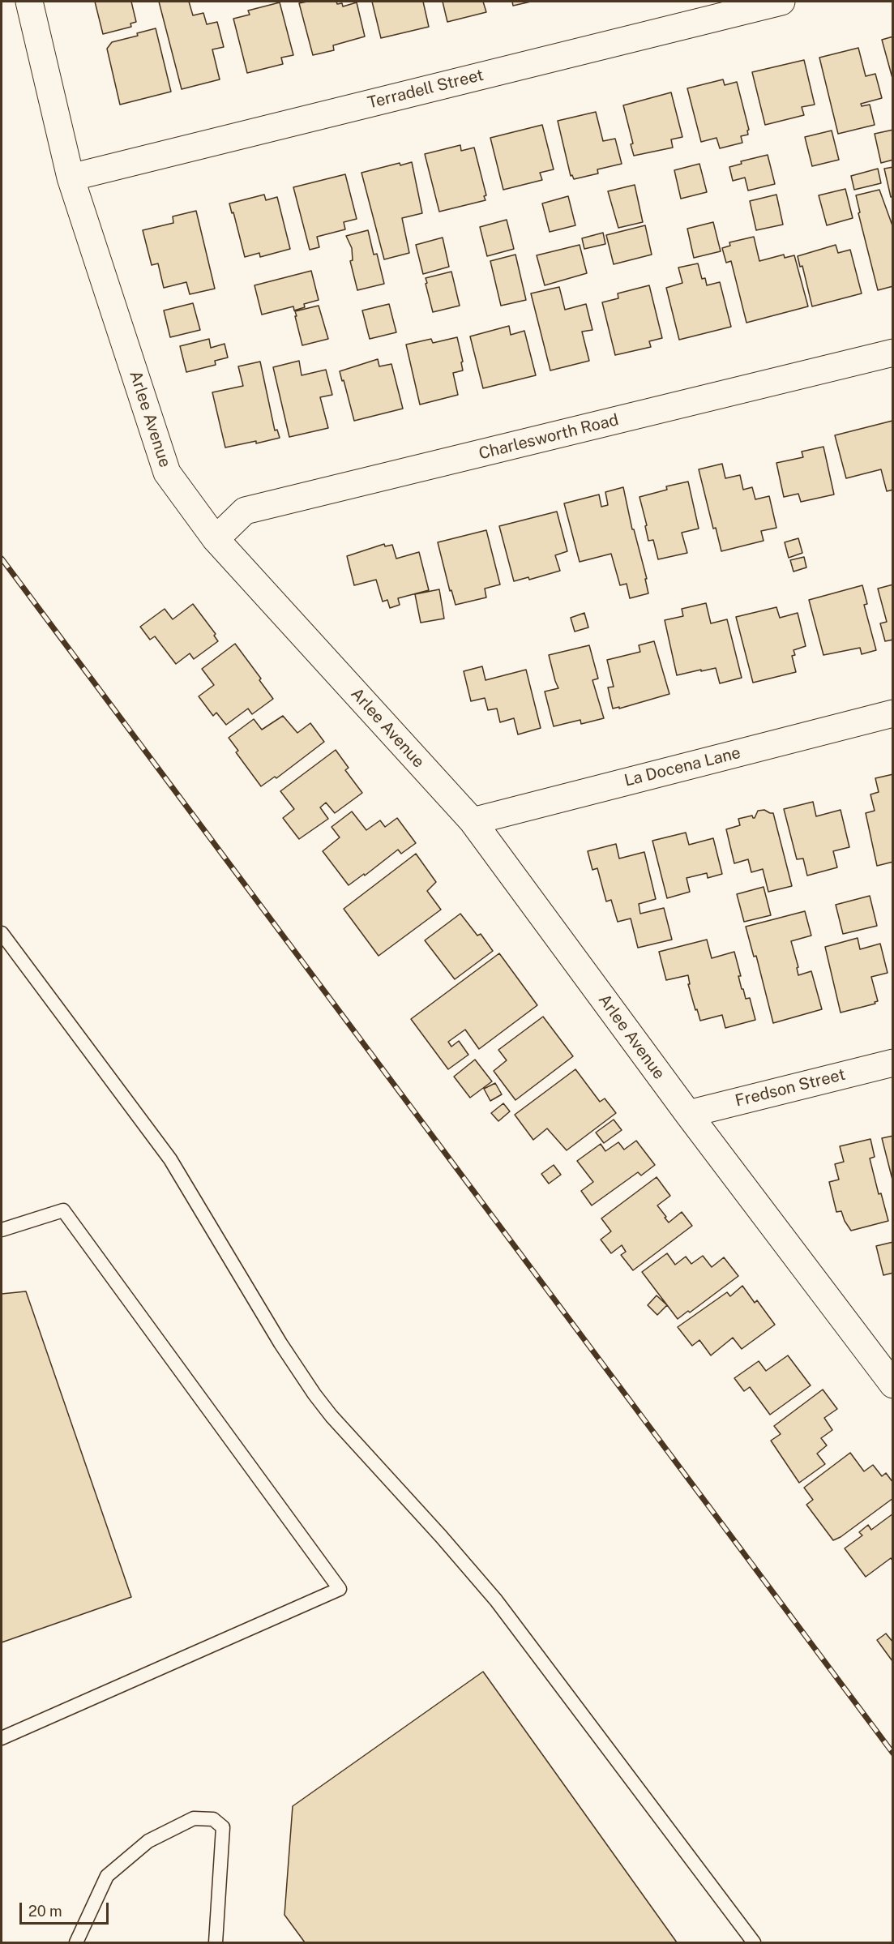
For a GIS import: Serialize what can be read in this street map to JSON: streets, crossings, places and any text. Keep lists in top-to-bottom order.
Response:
{
  "streets": {
    "street": [
      "Terradell Street",
      "Arlee Avenue",
      "Charlesworth Road",
      "La Docena Lane",
      "Fredson Street"
    ]
  },
  "crossings": [
    ["Terradell Street", "Arlee Avenue"],
    ["Arlee Avenue", "Charlesworth Road"],
    ["Arlee Avenue", "La Docena Lane"],
    ["Arlee Avenue", "Fredson Street"]
  ],
  "scale_bar": "20 m"
}
